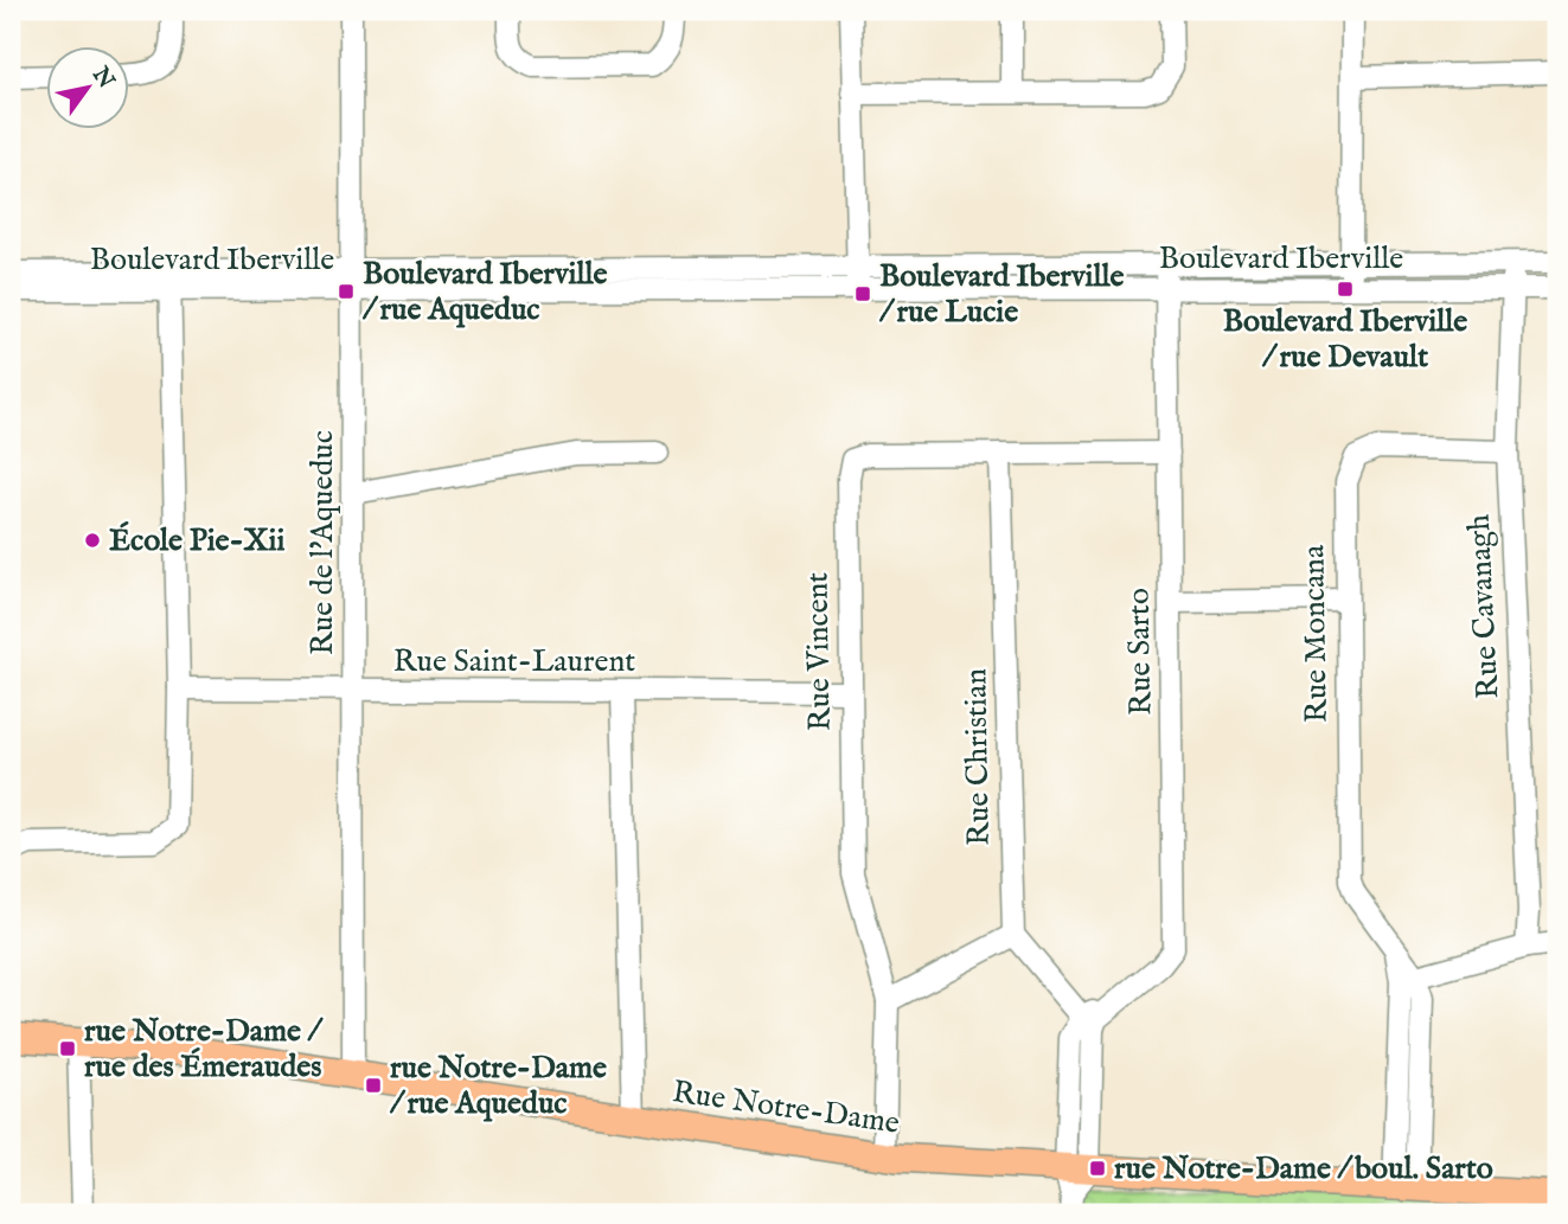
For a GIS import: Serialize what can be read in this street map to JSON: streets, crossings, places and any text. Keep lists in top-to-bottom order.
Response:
{
  "streets": {
    "main road": ["Rue Notre-Dame"],
    "street": [
      "Boulevard Iberville",
      "Rue de l'Aqueduc",
      "Rue Cavanagh",
      "Rue Moncana",
      "Rue Vincent",
      "Rue Sarto",
      "Rue Saint-Laurent",
      "Rue Christian"
    ]
  },
  "crossings": [
    ["Boulevard Iberville", "Rue de l'Aqueduc"],
    ["Boulevard Iberville", "Rue Cavanagh"],
    ["Boulevard Iberville", "Rue Sarto"],
    ["Rue de l'Aqueduc", "Rue Saint-Laurent"],
    ["Rue de l'Aqueduc", "Rue Notre-Dame"],
    ["Rue Cavanagh", "Rue Moncana"],
    ["Rue Vincent", "Rue Sarto"],
    ["Rue Vincent", "Rue Saint-Laurent"],
    ["Rue Vincent", "Rue Christian"],
    ["Rue Vincent", "Rue Notre-Dame"]
  ],
  "places": {
    "transit": [
      "Boulevard Iberville / rue Devault",
      "Boulevard Iberville / rue Aqueduc",
      "Boulevard Iberville / rue Lucie",
      "rue Notre-Dame / rue des Émeraudes",
      "rue Notre-Dame / rue Aqueduc",
      "rue Notre-Dame / boul. Sarto"
    ],
    "other": ["École Pie-Xii"]
  },
  "north": "top right"
}
